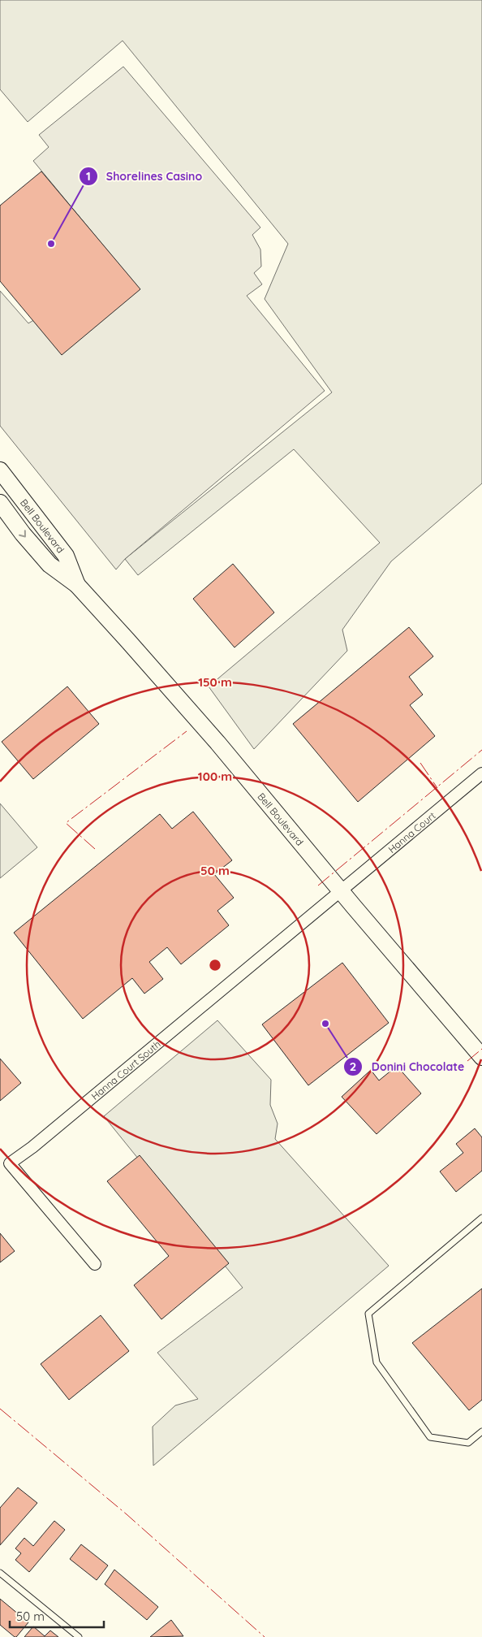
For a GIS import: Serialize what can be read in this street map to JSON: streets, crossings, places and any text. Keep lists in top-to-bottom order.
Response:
{
  "streets": {
    "main road": ["Bell Boulevard"],
    "street": ["Hanna Court", "Hanna Court South"]
  },
  "crossings": [
    ["Bell Boulevard", "Hanna Court"],
    ["Bell Boulevard", "Hanna Court South"],
    ["Hanna Court", "Hanna Court South"]
  ],
  "places": ["Shorelines Casino", "Donini Chocolate"],
  "scale_bar": "50 m",
  "rings": ["150 m", "100 m", "50 m"]
}
